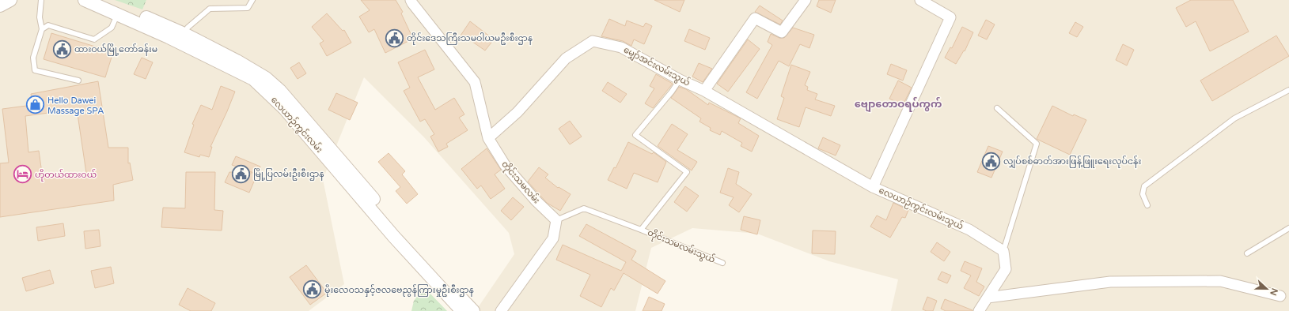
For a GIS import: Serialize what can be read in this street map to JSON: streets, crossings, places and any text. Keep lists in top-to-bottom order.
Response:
{
  "streets": {
    "street": [
      "မျှော်အင်းလမ်းသွယ်",
      "လေယာဉ်ကွင်းလမ်း",
      "တိုင်းသမလမ်း",
      "လေယာဉ်ကွင်းလမ်းသွယ်"
    ],
    "lane": ["တိုင်းသမလမ်းသွယ်"]
  },
  "crossings": [
    ["မျှော်အင်းလမ်းသွယ်", "တိုင်းသမလမ်း"],
    ["မျှော်အင်းလမ်းသွယ်", "လေယာဉ်ကွင်းလမ်းသွယ်"],
    ["မျှော်အင်းလမ်းသွယ်", "တိုင်းသမလမ်းသွယ်"],
    ["တိုင်းသမလမ်း", "တိုင်းသမလမ်းသွယ်"]
  ],
  "districts": ["ဗျောတောဝရပ်ကွက်"],
  "places": {
    "public building": [
      "တိုင်းဒေသကြီးသမဝါယမဦးစီးဌာန",
      "ထားဝယ်မြို့တော်ခန်းမ",
      "လျှပ်စစ်ဓာတ်အားဖြန့်ဖြူးရေးလုပ်ငန်း",
      "မြို့ပြလမ်းဦးစီးဌာန",
      "မိုးလေဝသနှင့်ဇလဗေညွန်ကြားမှုဦးစီးဌာန"
    ],
    "shop": ["Hello Dawei Massage SPA"],
    "hotel": ["ဟိုတယ်ထားဝယ်"]
  },
  "north": "right"
}
